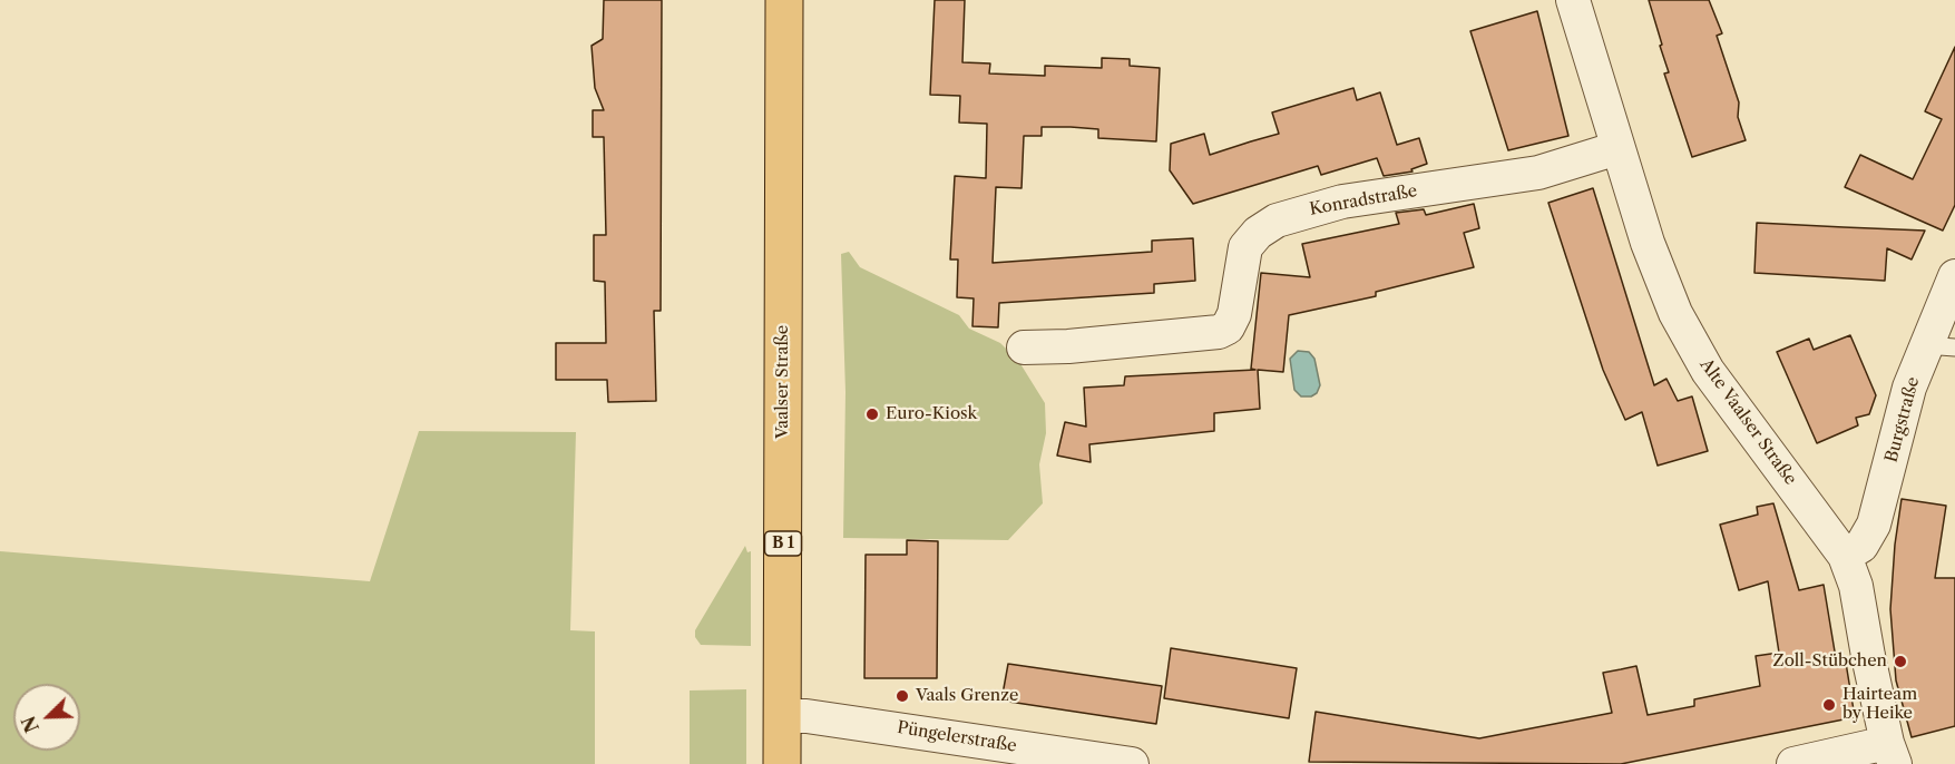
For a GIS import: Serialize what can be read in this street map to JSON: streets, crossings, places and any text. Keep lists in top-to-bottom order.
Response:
{
  "streets": {
    "main road": ["Vaalser Straße", "B 1"],
    "street": [
      "Konradstraße",
      "Burgstraße",
      "Alte Vaalser Straße",
      "Püngelerstraße"
    ]
  },
  "crossings": [
    ["Konradstraße", "Alte Vaalser Straße"],
    ["Vaalser Straße", "Püngelerstraße"],
    ["Burgstraße", "Alte Vaalser Straße"]
  ],
  "places": [
    "Euro-Kiosk",
    "Zoll-Stübchen",
    "Vaals Grenze",
    "Hairteam by Heike"
  ],
  "north": "bottom left"
}
